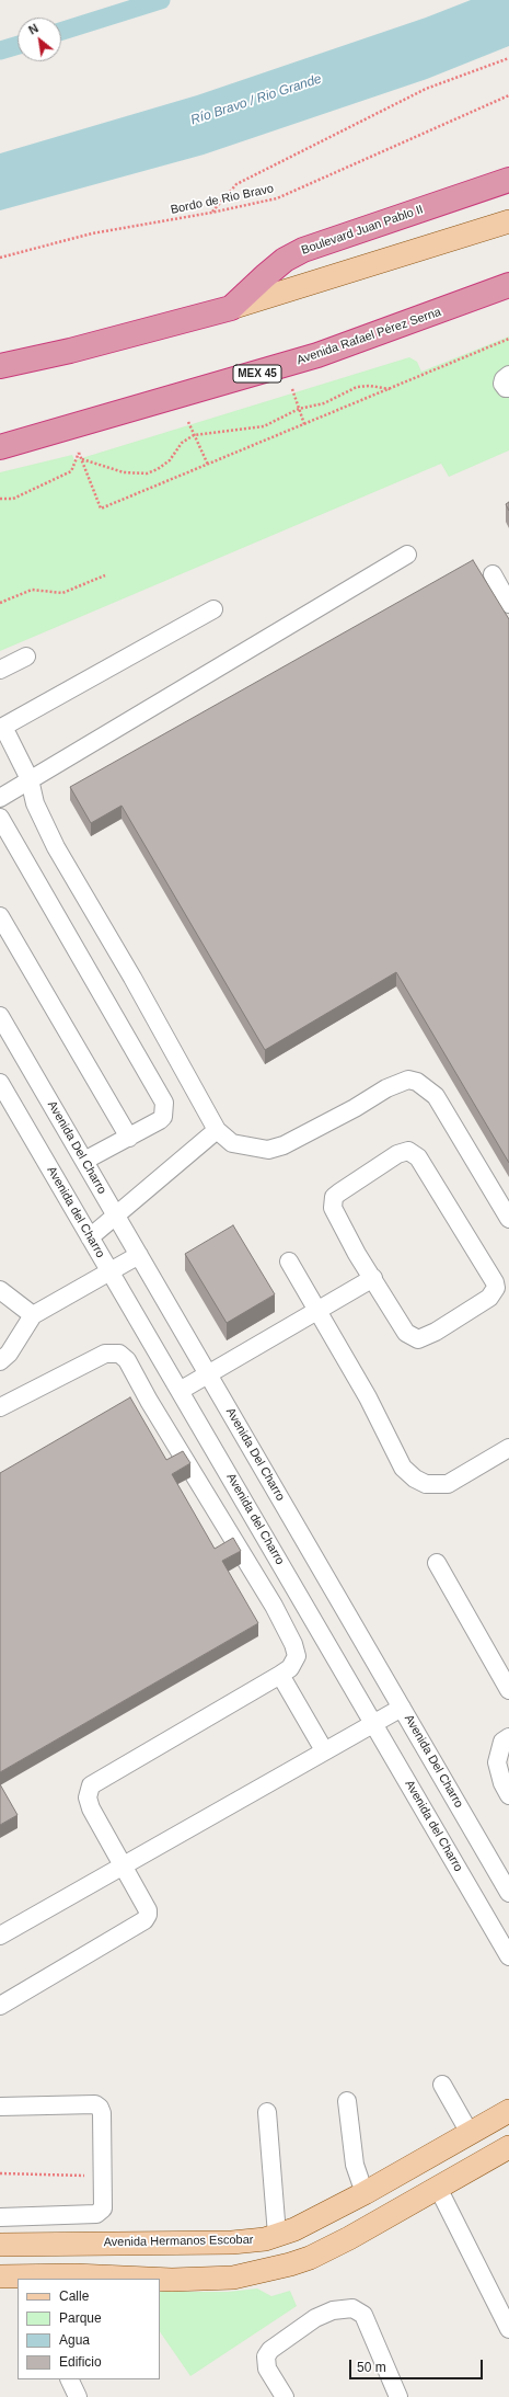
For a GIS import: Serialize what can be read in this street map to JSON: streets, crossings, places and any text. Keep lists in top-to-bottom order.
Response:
{
  "streets": {
    "highway": ["Boulevard Juan Pablo II", "Avenida Rafael Pérez Serna", "MEX 45"],
    "main road": ["Avenida Hermanos Escobar"],
    "street": ["Avenida Del Charro", "Avenida del Charro"],
    "path": ["Bordo de Rio Bravo"]
  },
  "water": ["Río Bravo / Rio Grande"],
  "legend": [
    "Calle",
    "Parque",
    "Agua",
    "Edificio"
  ],
  "scale_bar": "50 m",
  "north": "top left"
}
